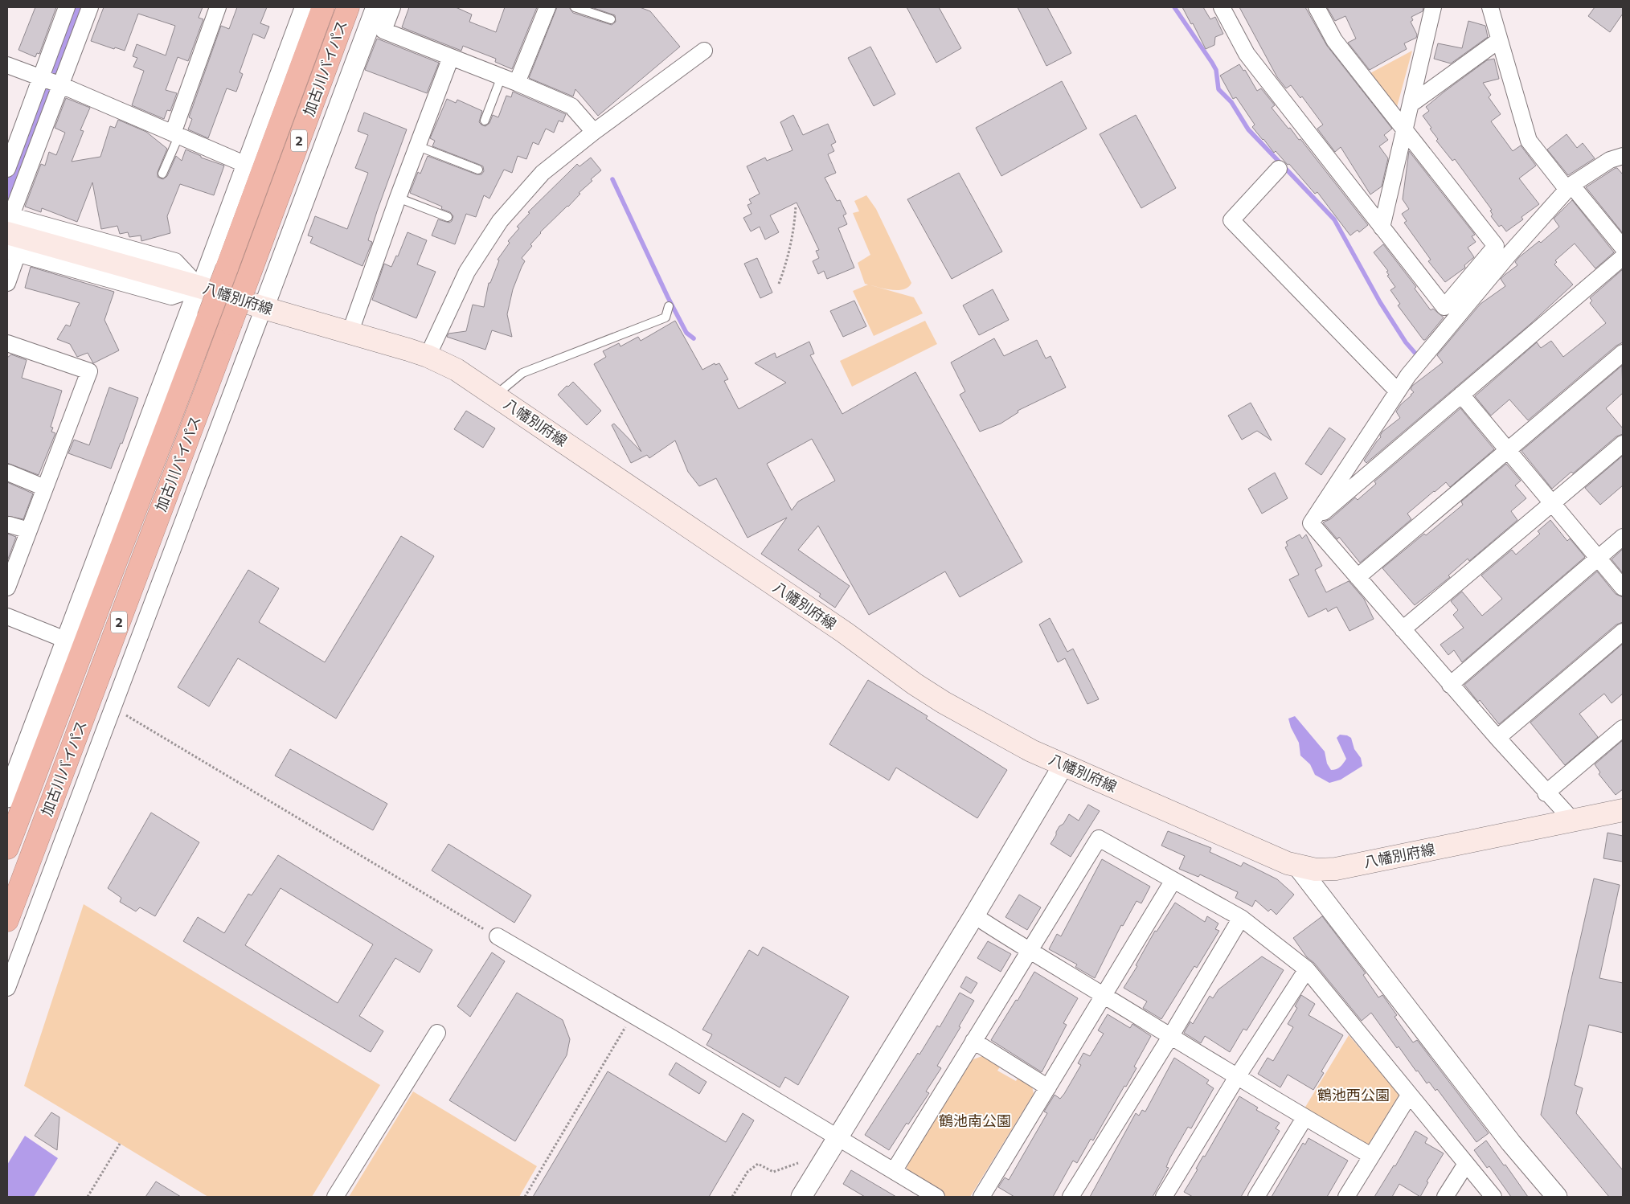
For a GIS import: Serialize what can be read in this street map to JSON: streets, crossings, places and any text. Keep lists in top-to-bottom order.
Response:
{
  "streets": {
    "highway": ["加古川バイパス", "2"],
    "main road": ["八幡別府線"]
  },
  "parks": ["鶴池西公園", "鶴池南公園"]
}
